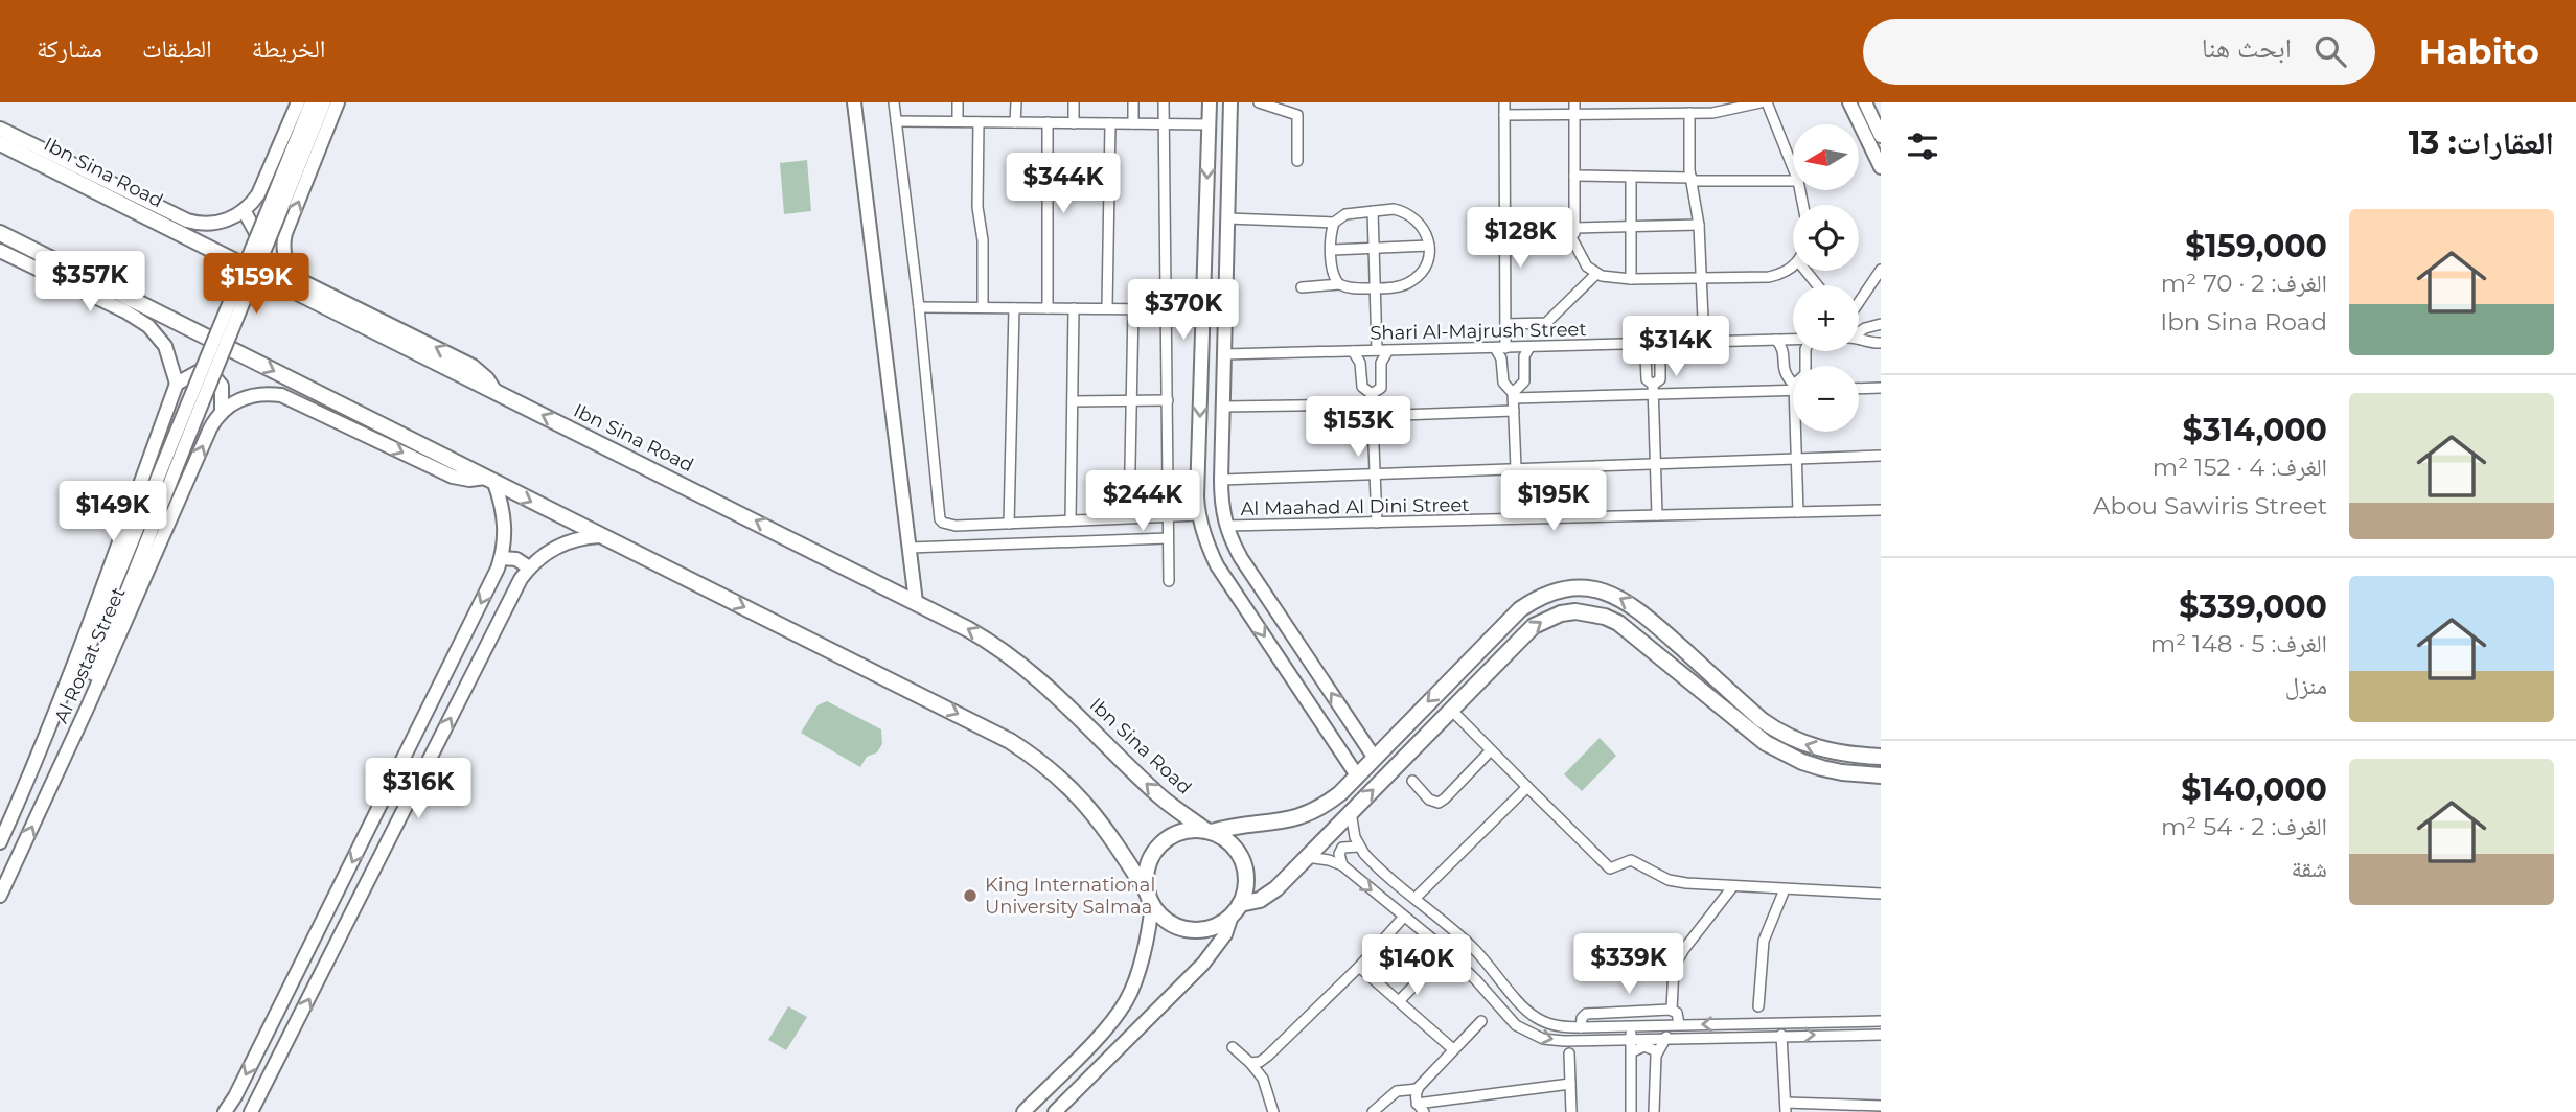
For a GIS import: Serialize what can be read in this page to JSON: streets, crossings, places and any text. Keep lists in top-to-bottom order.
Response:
{
  "streets": {
    "main road": ["Ibn Sina Road"],
    "street": ["Shari Al-Majrush Street", "Al Maahad Al Dini Street", "Al Rostat Street"]
  },
  "places": ["King International University Salmaa"],
  "north": "left",
  "page": {
    "header": "Habito",
    "search": "ابحث هنا",
    "nav": ["الخريطة", "الطبقات", "مشاركة"],
    "heading": "العقارات: 13",
    "map_buttons": ["+", "−"],
    "price": [
      "$344K",
      "$128K",
      "$357K",
      "$159K",
      "$370K",
      "$314K",
      "$153K",
      "$244K",
      "$195K",
      "$149K",
      "$316K",
      "$339K",
      "$140K"
    ],
    "list": [
      {
        "name": "$159,000",
        "note": "الغرف: 2 · 70 m² · Ibn Sina Road"
      },
      {
        "name": "$314,000",
        "note": "الغرف: 4 · 152 m² · Abou Sawiris Street"
      },
      {
        "name": "$339,000",
        "note": "الغرف: 5 · 148 m² · منزل"
      },
      {
        "name": "$140,000",
        "note": "الغرف: 2 · 54 m² · شقة"
      }
    ]
  }
}
